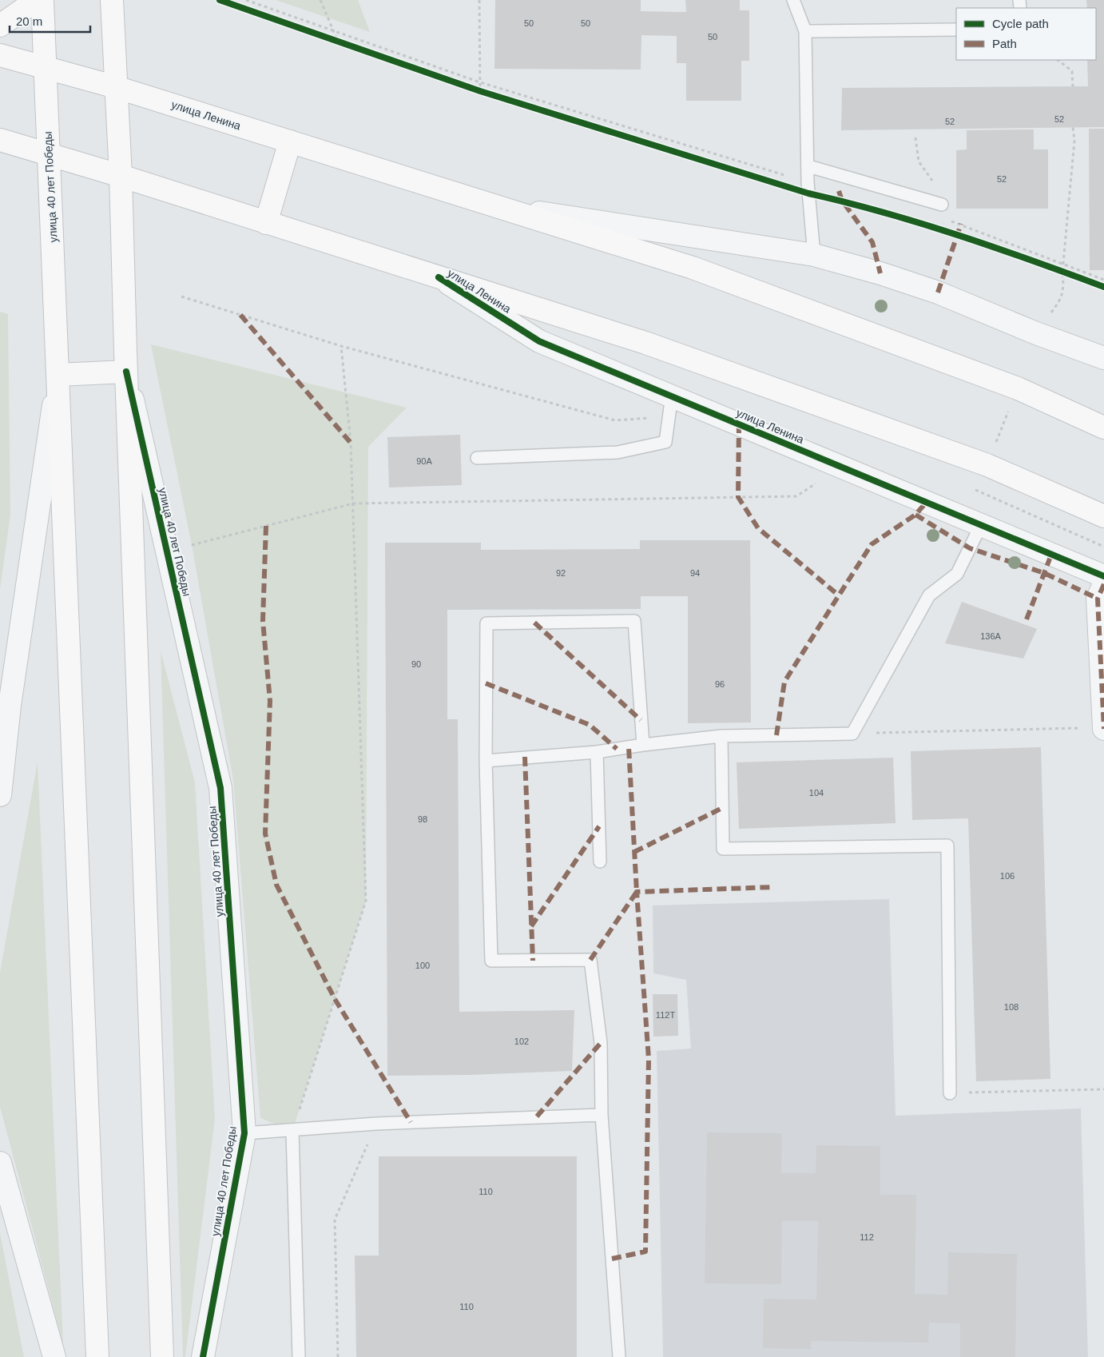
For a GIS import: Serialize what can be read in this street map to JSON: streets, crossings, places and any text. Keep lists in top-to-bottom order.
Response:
{
  "streets": {
    "main road": ["улица Ленина", "улица 40 лет Победы"]
  },
  "crossings": [
    ["улица Ленина", "улица 40 лет Победы"]
  ],
  "house_numbers": [
    "50",
    "50",
    "50",
    "52",
    "52",
    "52",
    "90А",
    "92",
    "94",
    "136А",
    "90",
    "96",
    "104",
    "98",
    "106",
    "100",
    "108",
    "112Т",
    "102",
    "110",
    "112",
    "110"
  ],
  "legend": ["Cycle path", "Path"],
  "scale_bar": "20 m"
}
